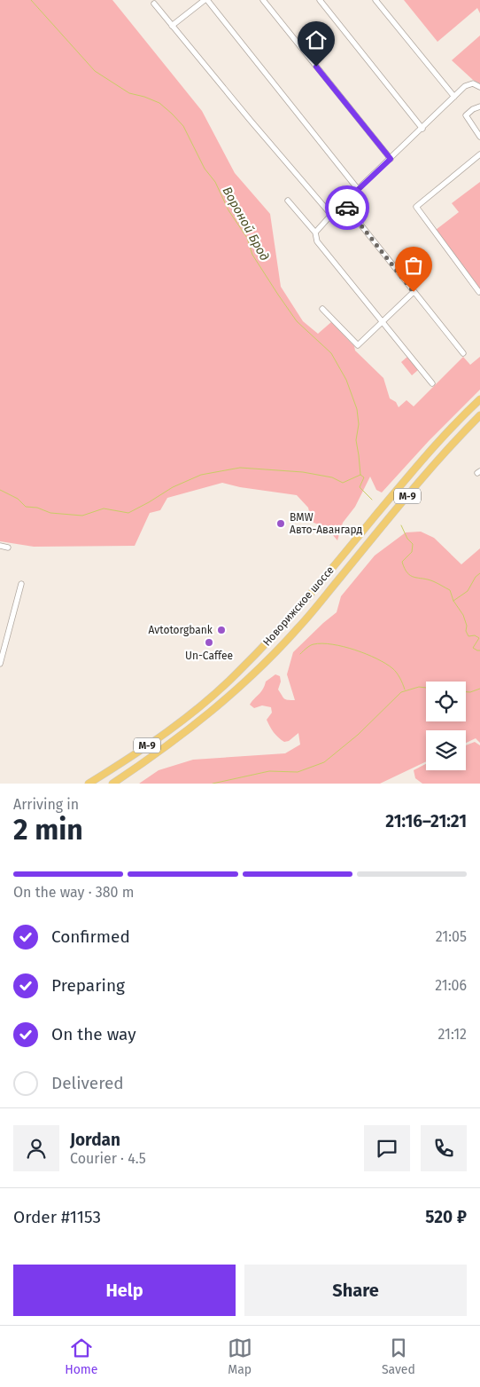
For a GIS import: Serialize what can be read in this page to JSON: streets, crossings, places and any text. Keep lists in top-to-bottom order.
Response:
{
  "streets": {
    "highway": ["М-9", "Новорижское шоссе"]
  },
  "water": ["Вороной Брод"],
  "places": ["BMW Авто-Авангард", "Avtotorgbank", "Un-Caffee"],
  "page": {
    "heading": ["2 min", "Arriving in", "21:16–21:21"],
    "panel": [
      "Jordan",
      "Courier · 4.5",
      "Order #1153",
      "520 ₽"
    ],
    "bar": "On the way · 380 m",
    "list": [
      ["Confirmed", "21:05"],
      ["Preparing", "21:06"],
      ["On the way", "21:12"],
      "Delivered"
    ],
    "buttons": ["Help", "Share"],
    "tabs": ["Home", "Map", "Saved"]
  }
}
